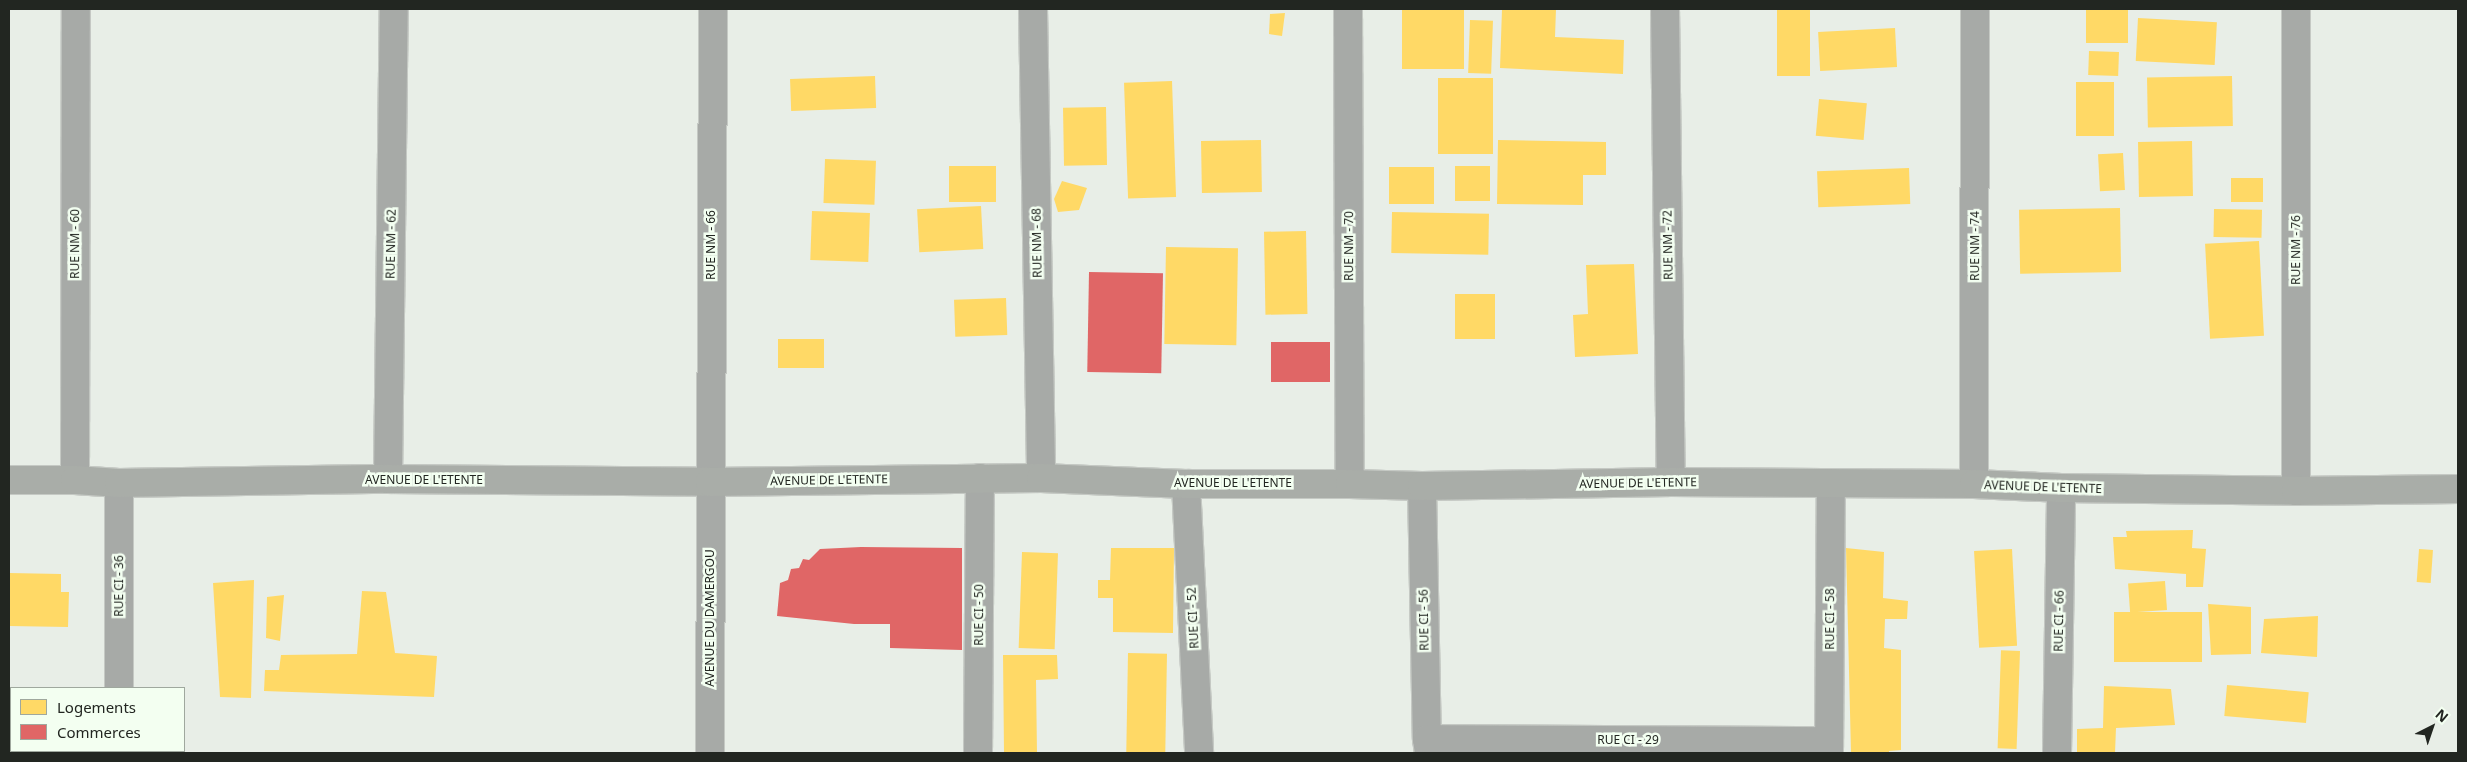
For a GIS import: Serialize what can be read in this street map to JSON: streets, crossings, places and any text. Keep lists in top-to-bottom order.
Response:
{
  "streets": {
    "main road": ["AVENUE DE L'ETENTE"],
    "street": [
      "RUE NM - 68",
      "RUE NM - 60",
      "RUE NM - 62",
      "RUE NM - 66",
      "RUE NM - 72",
      "RUE NM - 70",
      "RUE NM - 74",
      "RUE NM - 76",
      "RUE CI - 36",
      "RUE CI - 50",
      "AVENUE DU DAMERGOU",
      "RUE CI - 52",
      "RUE CI - 58",
      "RUE CI - 56",
      "RUE CI - 66",
      "RUE CI - 29"
    ]
  },
  "crossings": [
    ["RUE NM - 68", "AVENUE DE L'ETENTE"],
    ["RUE NM - 60", "AVENUE DE L'ETENTE"],
    ["RUE NM - 62", "AVENUE DE L'ETENTE"],
    ["RUE NM - 66", "AVENUE DE L'ETENTE"],
    ["RUE NM - 66", "AVENUE DU DAMERGOU"],
    ["RUE NM - 72", "AVENUE DE L'ETENTE"],
    ["RUE NM - 70", "AVENUE DE L'ETENTE"],
    ["RUE NM - 74", "AVENUE DE L'ETENTE"],
    ["RUE NM - 76", "AVENUE DE L'ETENTE"],
    ["AVENUE DE L'ETENTE", "RUE CI - 36"],
    ["AVENUE DE L'ETENTE", "RUE CI - 50"],
    ["AVENUE DE L'ETENTE", "AVENUE DU DAMERGOU"],
    ["AVENUE DE L'ETENTE", "RUE CI - 52"],
    ["AVENUE DE L'ETENTE", "RUE CI - 58"],
    ["AVENUE DE L'ETENTE", "RUE CI - 56"],
    ["AVENUE DE L'ETENTE", "RUE CI - 66"],
    ["RUE CI - 58", "RUE CI - 29"],
    ["RUE CI - 56", "RUE CI - 29"]
  ],
  "legend": ["Logements", "Commerces"],
  "north": "top right"
}
